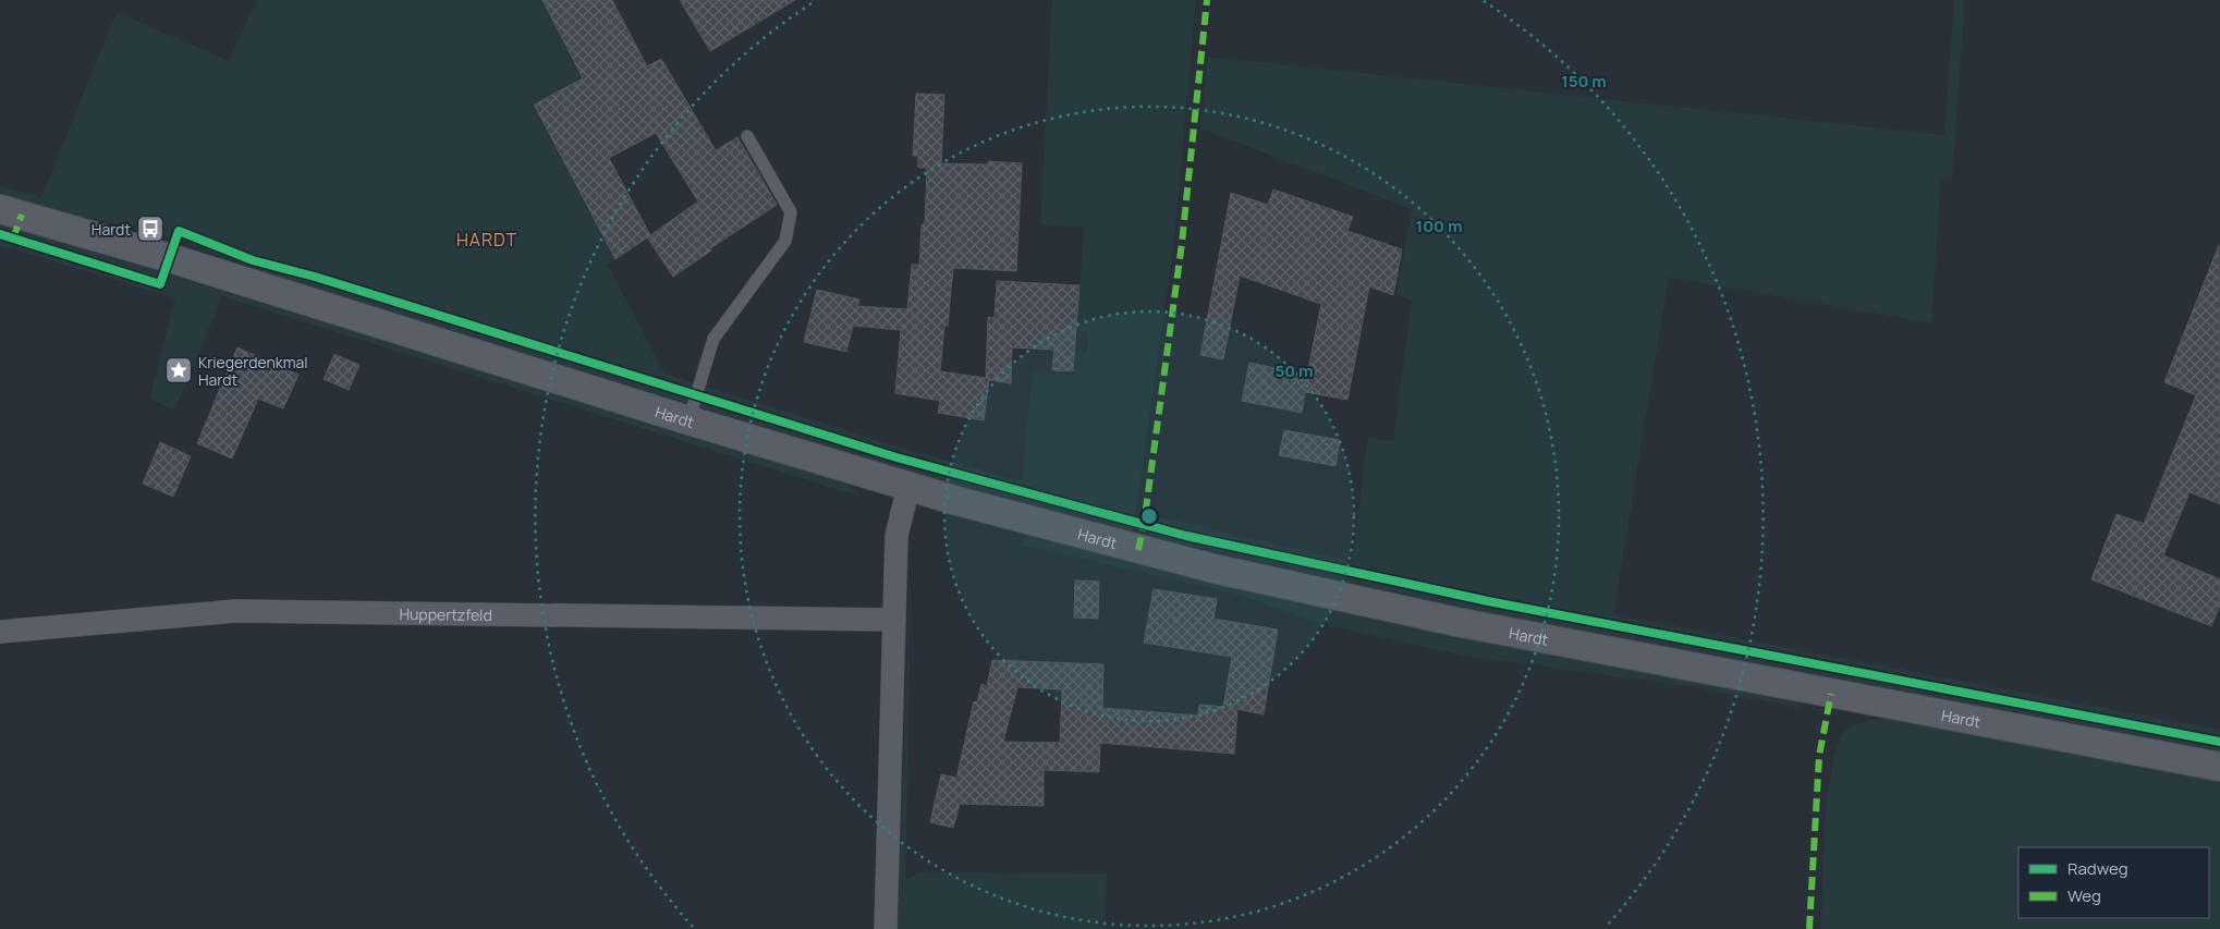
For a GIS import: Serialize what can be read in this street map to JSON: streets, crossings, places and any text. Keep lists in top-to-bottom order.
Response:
{
  "streets": {
    "street": ["Hardt", "Huppertzfeld"]
  },
  "districts": ["HARDT"],
  "places": {
    "bus stop": ["Hardt"],
    "place": ["Kriegerdenkmal Hardt"]
  },
  "legend": ["Radweg", "Weg"],
  "rings": ["150 m", "100 m", "50 m"]
}
